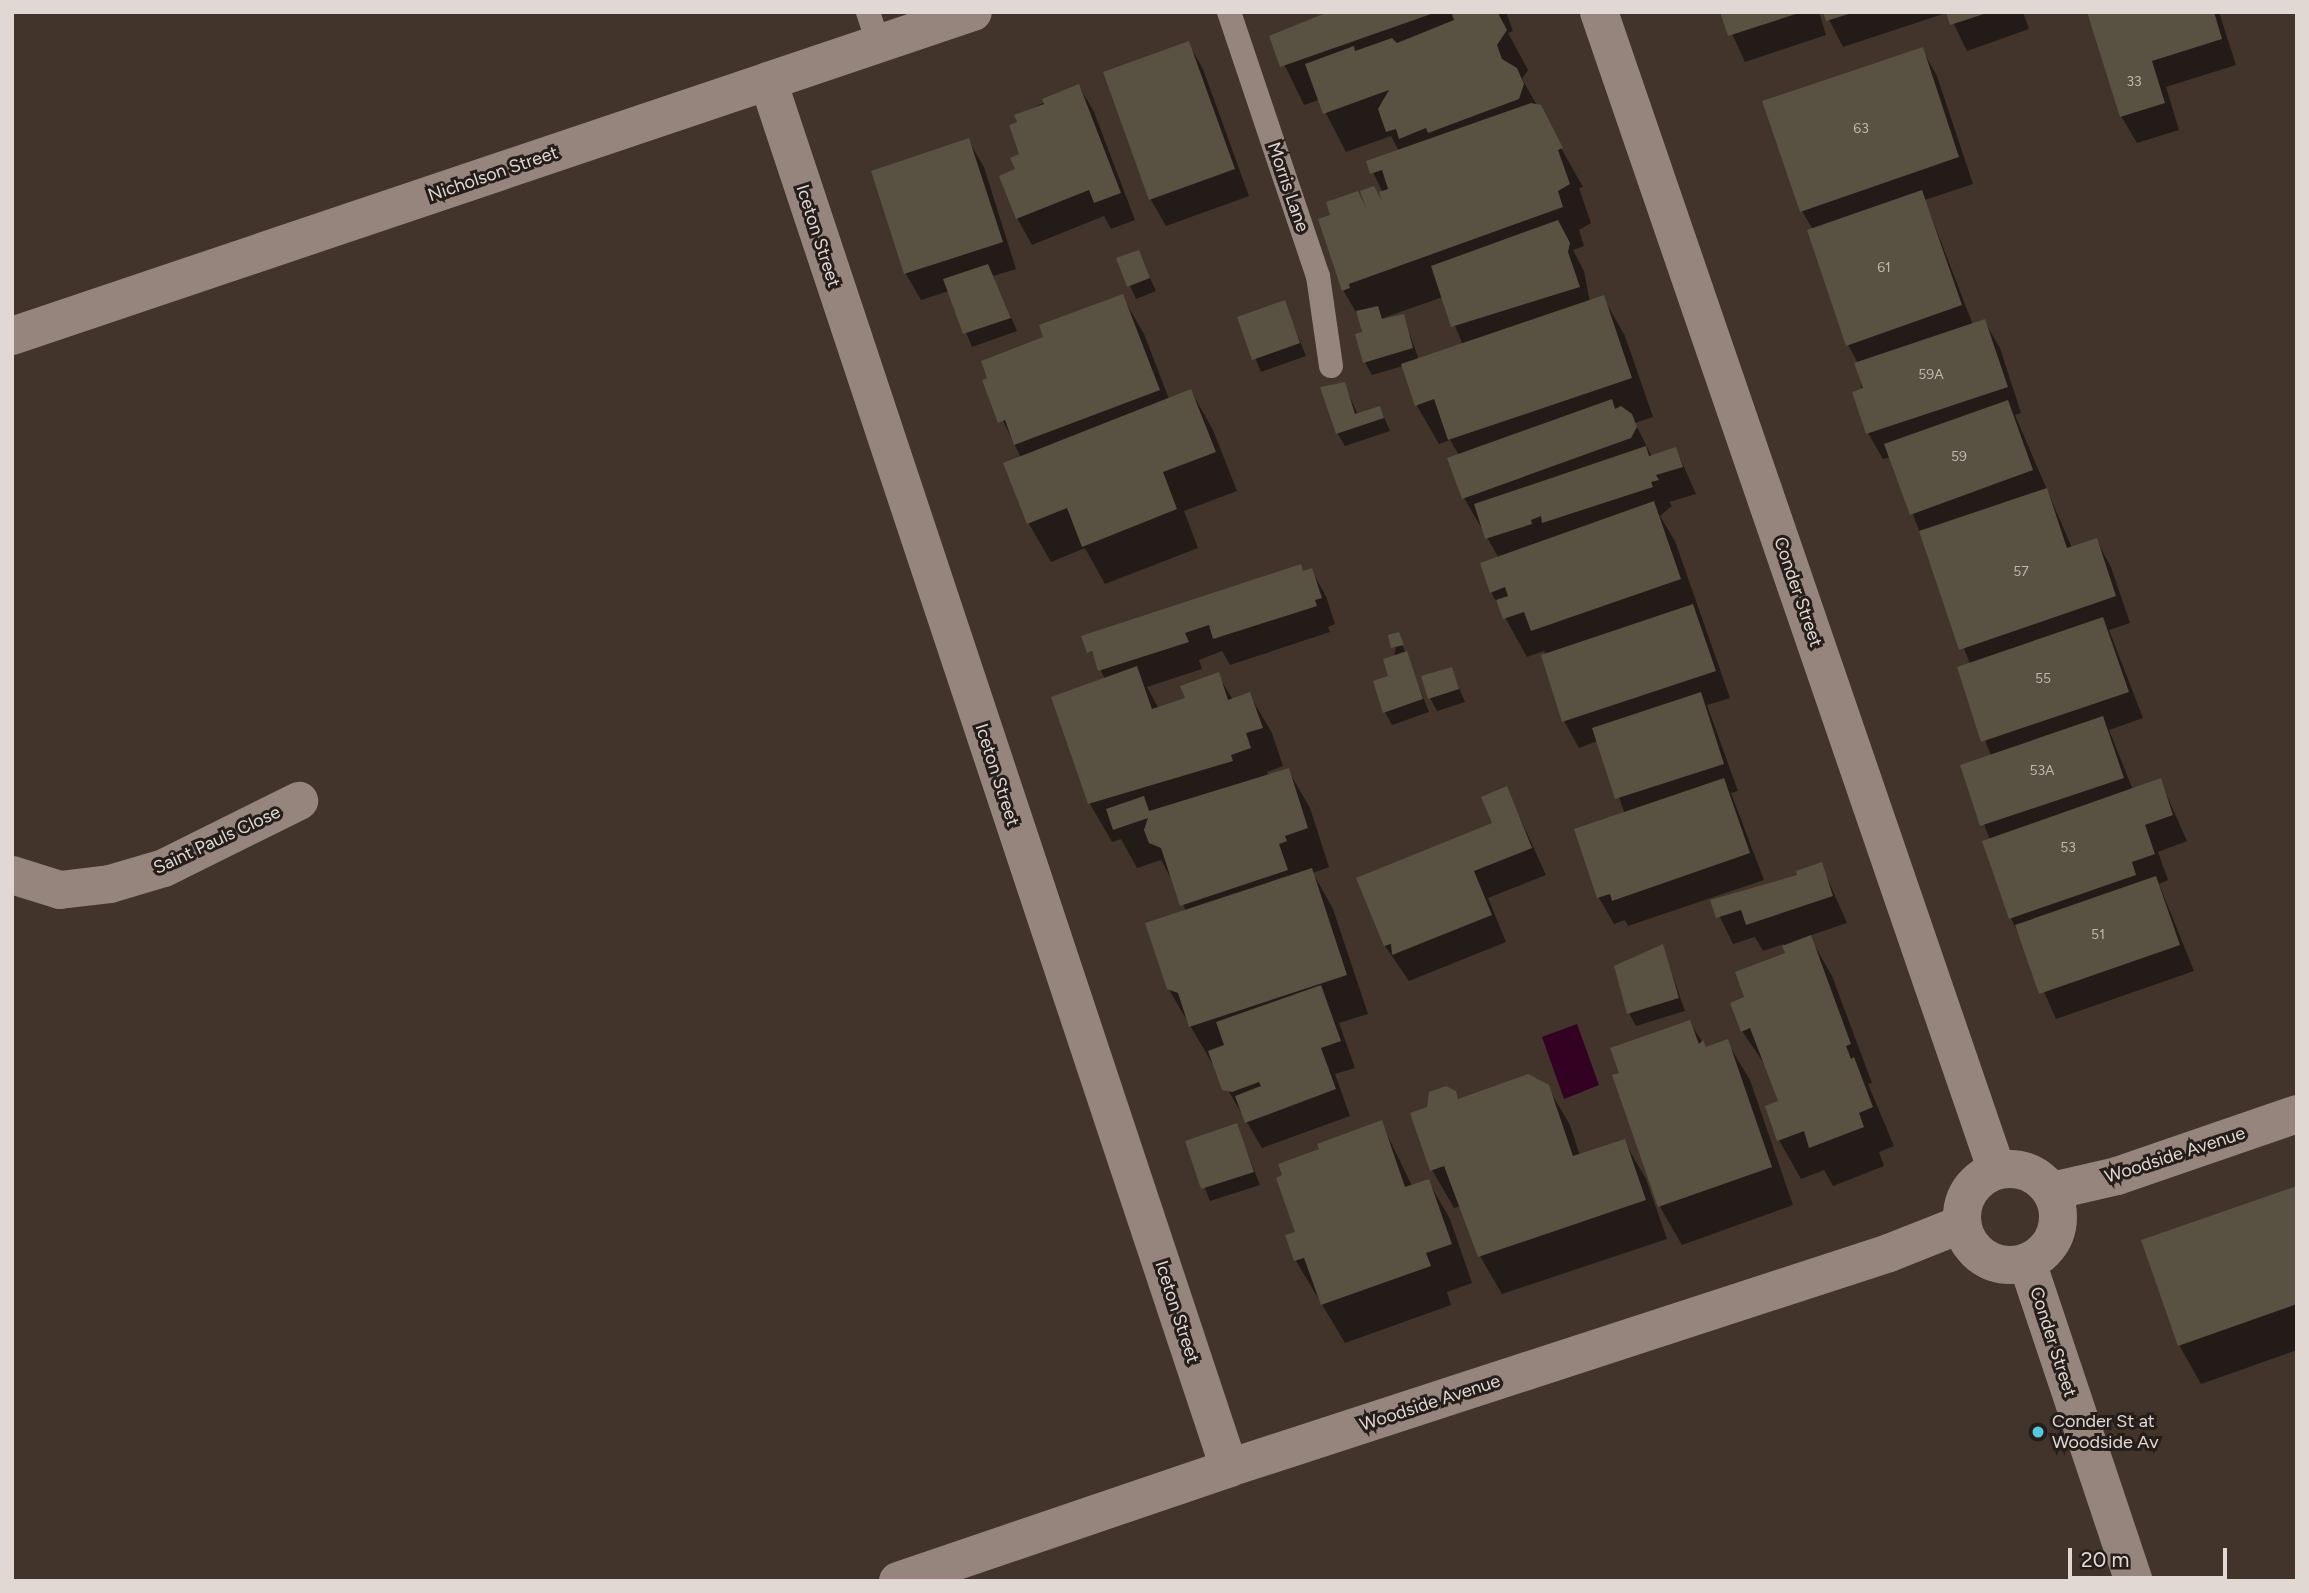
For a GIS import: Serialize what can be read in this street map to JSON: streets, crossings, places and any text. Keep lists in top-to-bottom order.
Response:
{
  "streets": {
    "street": [
      "Nicholson Street",
      "Iceton Street",
      "Conder Street",
      "Saint Pauls Close",
      "Woodside Avenue"
    ],
    "lane": ["Morris Lane"]
  },
  "crossings": [
    ["Nicholson Street", "Iceton Street"],
    ["Iceton Street", "Woodside Avenue"],
    ["Conder Street", "Woodside Avenue"]
  ],
  "places": ["Conder St at Woodside Av"],
  "house_numbers": [
    "33",
    "63",
    "61",
    "59A",
    "59",
    "57",
    "55",
    "53A",
    "53",
    "51"
  ],
  "scale_bar": "20 m"
}
